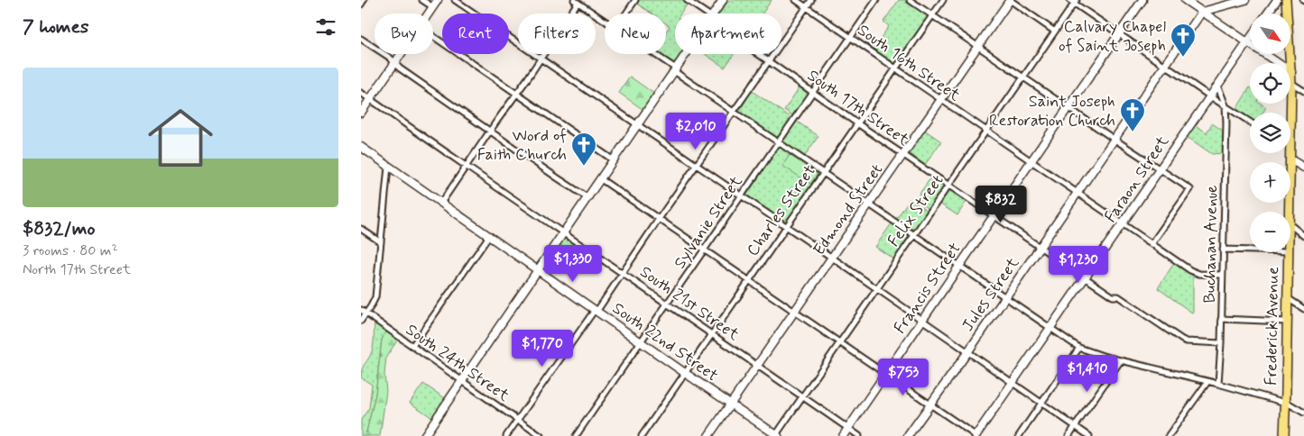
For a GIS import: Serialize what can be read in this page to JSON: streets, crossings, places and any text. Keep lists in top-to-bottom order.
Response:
{
  "streets": {
    "main road": ["Frederick Avenue"],
    "street": [
      "South 16th Street",
      "South 17th Street",
      "Faraon Street",
      "Edmond Street",
      "Charles Street",
      "Felix Street",
      "Sylvanie Street",
      "Buchanan Avenue",
      "Francis Street",
      "Jules Street",
      "South 21st Street",
      "South 22nd Street",
      "South 24th Street"
    ]
  },
  "crossings": [
    ["South 16th Street", "Faraon Street"],
    ["South 16th Street", "Edmond Street"],
    ["South 16th Street", "Charles Street"],
    ["South 16th Street", "Felix Street"],
    ["South 16th Street", "Sylvanie Street"],
    ["South 16th Street", "Buchanan Avenue"],
    ["South 16th Street", "Francis Street"],
    ["South 16th Street", "Jules Street"],
    ["South 17th Street", "Faraon Street"],
    ["South 17th Street", "Edmond Street"],
    ["South 17th Street", "Charles Street"],
    ["South 17th Street", "Felix Street"],
    ["South 17th Street", "Sylvanie Street"],
    ["South 17th Street", "Buchanan Avenue"],
    ["South 17th Street", "Francis Street"],
    ["South 17th Street", "Jules Street"],
    ["Faraon Street", "Buchanan Avenue"],
    ["Edmond Street", "South 21st Street"],
    ["Edmond Street", "South 22nd Street"],
    ["Charles Street", "South 21st Street"],
    ["Charles Street", "South 22nd Street"],
    ["Felix Street", "South 21st Street"],
    ["Felix Street", "South 22nd Street"],
    ["Sylvanie Street", "South 21st Street"],
    ["Sylvanie Street", "South 22nd Street"],
    ["Francis Street", "South 21st Street"]
  ],
  "places": {
    "church": ["Calvary Chapel of Saint Joseph", "Saint Joseph Restoration Church", "Word of Faith Church"]
  },
  "north": "bottom right",
  "page": {
    "heading": "7 homes",
    "map_buttons": ["+", "−"],
    "chip": [
      "Buy",
      "Rent",
      "Filters",
      "New",
      "Apartment"
    ],
    "list": [
      {
        "name": "$832/mo",
        "note": "3 rooms · 80 m² · North 17th Street"
      }
    ],
    "price": [
      "$2,010",
      "$832",
      "$1,330",
      "$1,230",
      "$1,770",
      "$1,410",
      "$753"
    ]
  }
}
